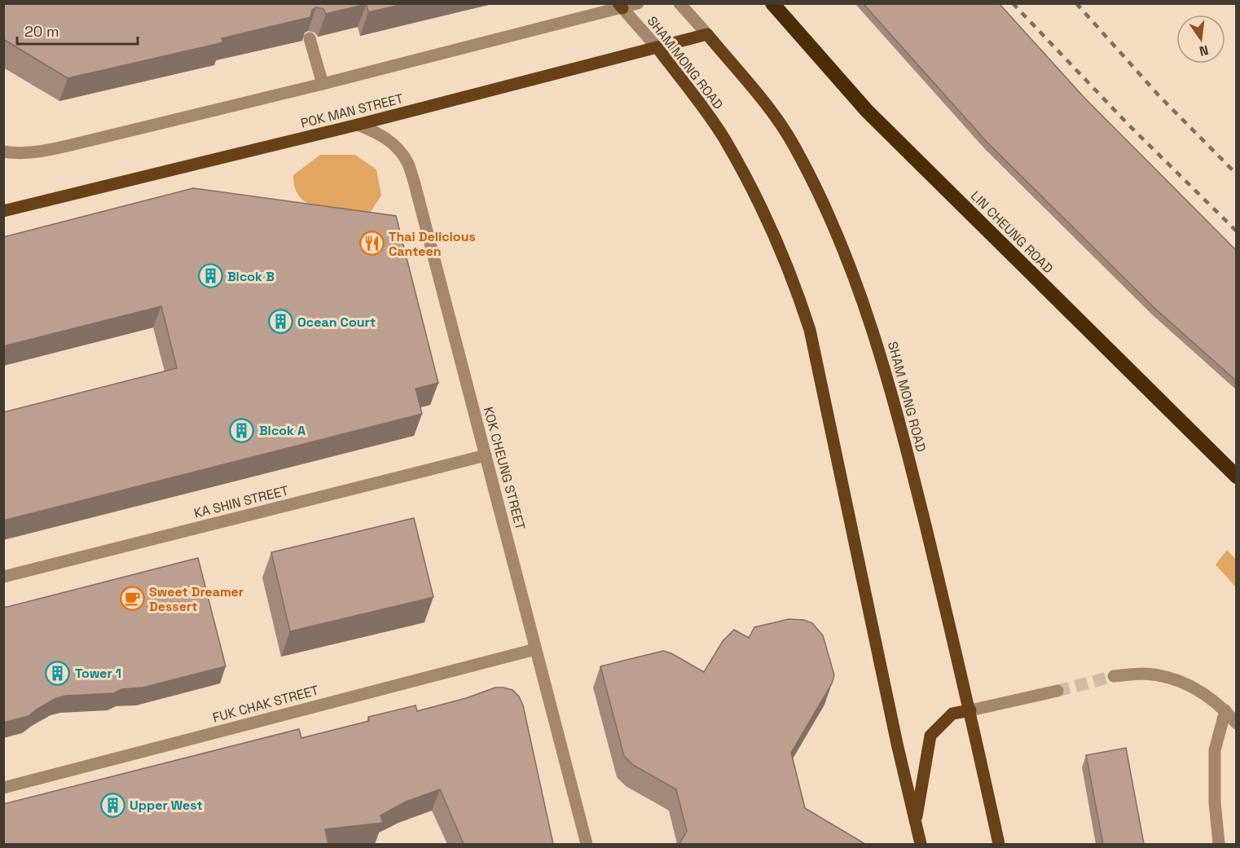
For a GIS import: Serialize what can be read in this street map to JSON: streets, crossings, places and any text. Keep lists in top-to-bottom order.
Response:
{
  "streets": {
    "highway": ["LIN CHEUNG ROAD"],
    "main road": ["SHAM MONG ROAD", "POK MAN STREET"],
    "street": ["KOK CHEUNG STREET", "KA SHIN STREET", "FUK CHAK STREET"]
  },
  "crossings": [
    ["SHAM MONG ROAD", "POK MAN STREET"],
    ["POK MAN STREET", "KOK CHEUNG STREET"],
    ["KOK CHEUNG STREET", "KA SHIN STREET"],
    ["KOK CHEUNG STREET", "FUK CHAK STREET"]
  ],
  "places": {
    "restaurant": ["Thai Delicious Canteen"],
    "building": [
      "Blcok B",
      "Ocean Court",
      "Blcok A",
      "Tower 1",
      "Upper West"
    ],
    "cafe": ["Sweet Dreamer Dessert"]
  },
  "scale_bar": "20 m",
  "north": "bottom"
}
